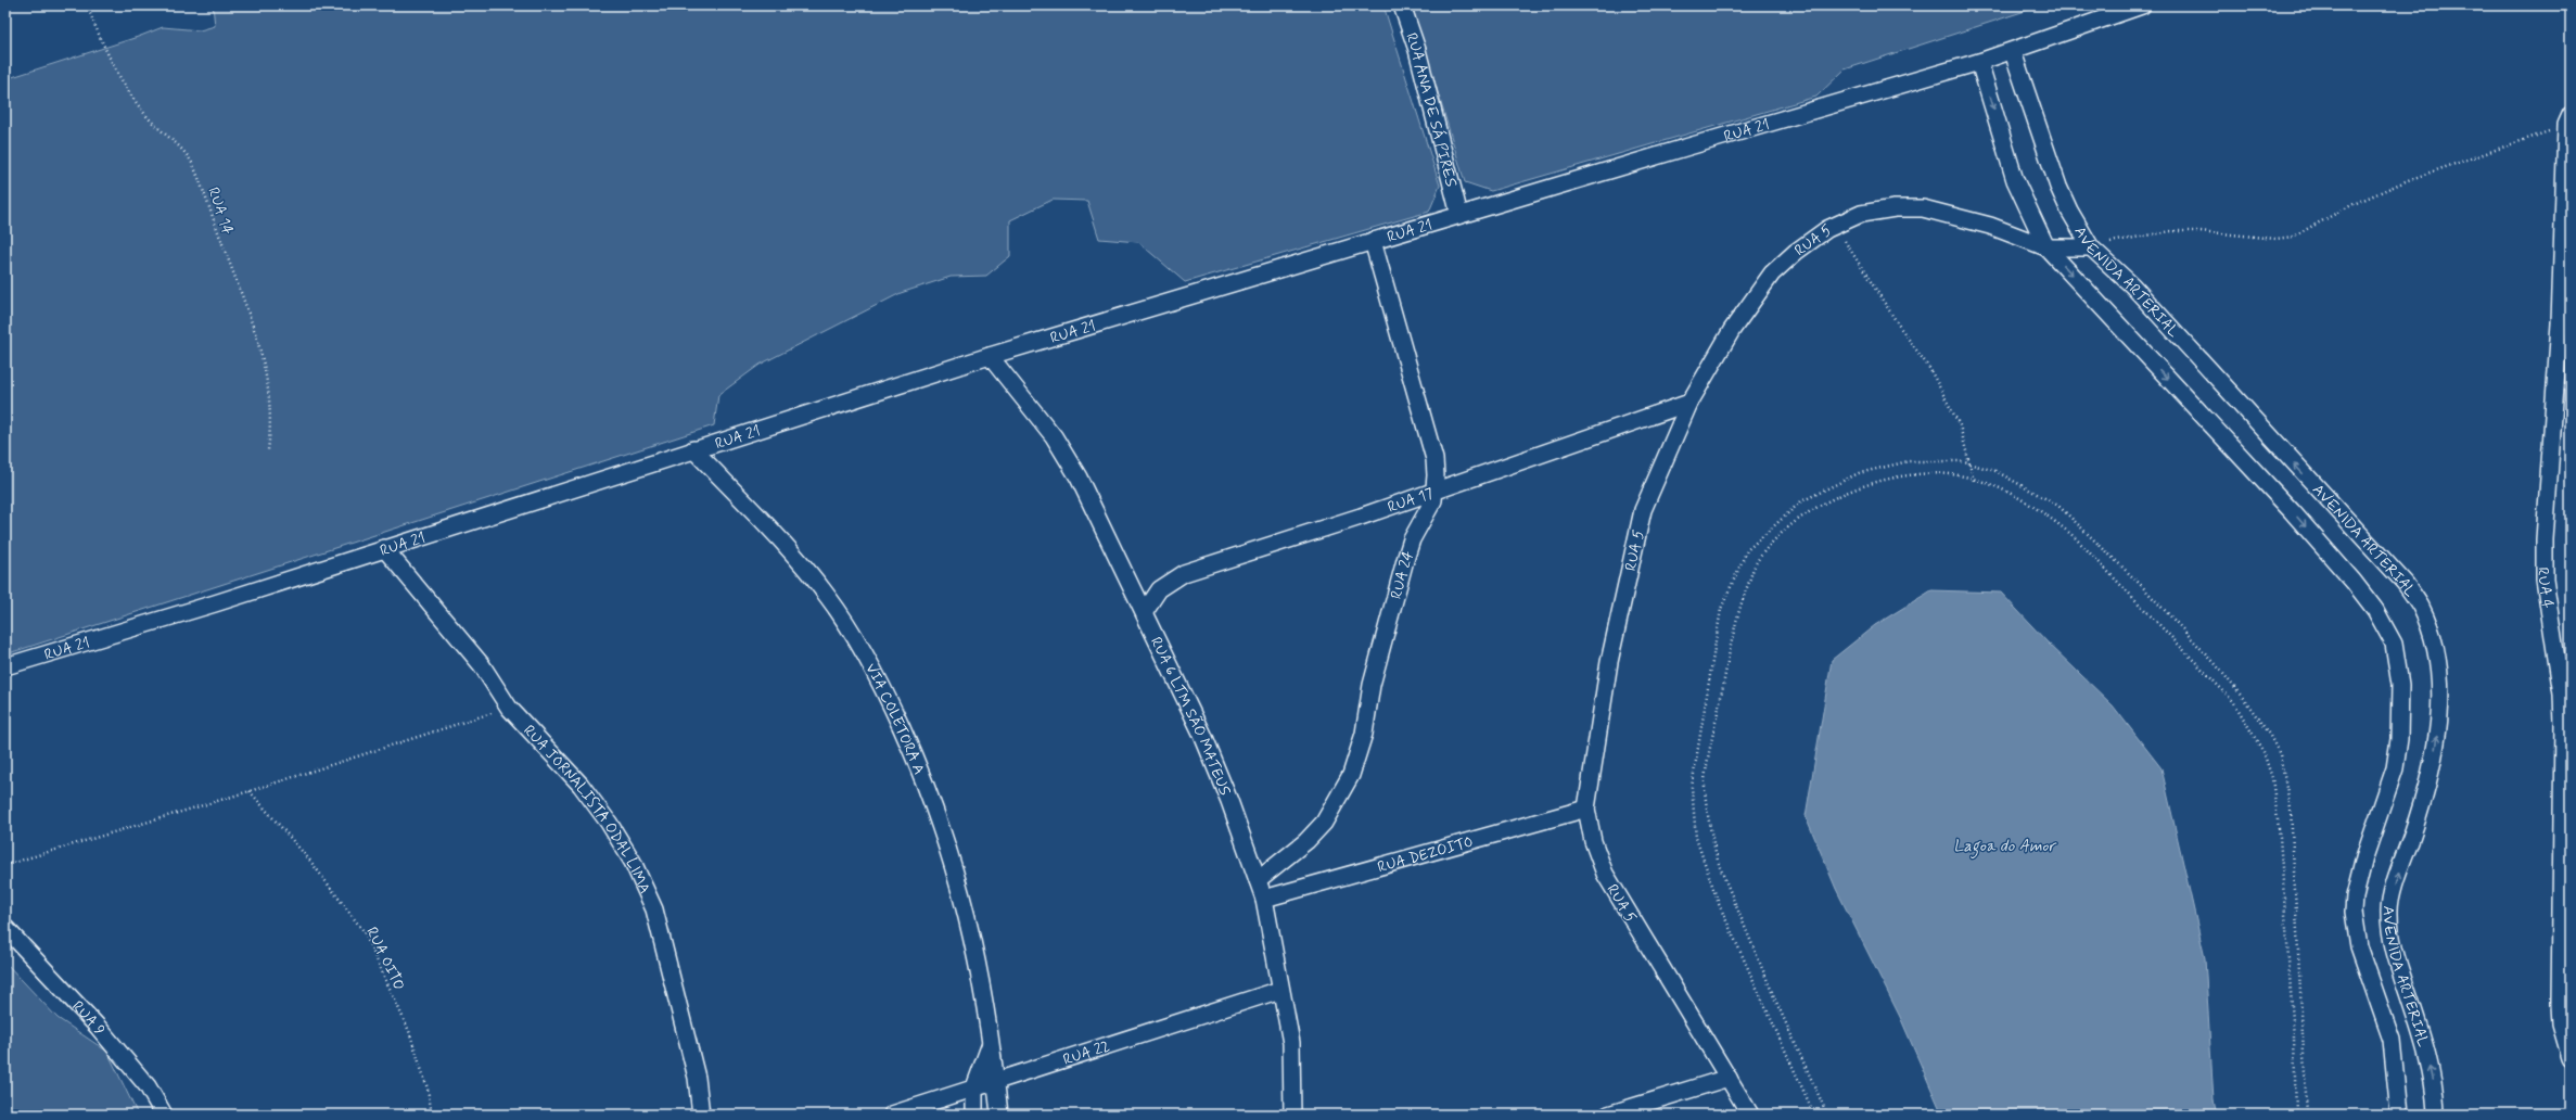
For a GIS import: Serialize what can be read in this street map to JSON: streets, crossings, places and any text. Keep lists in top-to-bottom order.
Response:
{
  "streets": {
    "street": [
      "RUA ANA DE SÁ PIRES",
      "RUA 21",
      "RUA 5",
      "AVENIDA ARTERIAL",
      "RUA 17",
      "RUA 24",
      "RUA 4",
      "RUA 6 LTM SÃO MATEUS",
      "VIA COLETORA A",
      "RUA JORNALISTA ODAL LIMA",
      "RUA DEZOITO",
      "RUA 9",
      "RUA 22"
    ],
    "path": ["RUA 14", "RUA OITO"]
  },
  "crossings": [
    ["RUA ANA DE SÁ PIRES", "RUA 21"],
    ["RUA 21", "AVENIDA ARTERIAL"],
    ["RUA 21", "RUA 24"],
    ["RUA 21", "RUA 6 LTM SÃO MATEUS"],
    ["RUA 21", "VIA COLETORA A"],
    ["RUA 21", "RUA JORNALISTA ODAL LIMA"],
    ["RUA 5", "AVENIDA ARTERIAL"],
    ["RUA 5", "RUA 17"],
    ["RUA 5", "RUA DEZOITO"],
    ["RUA 17", "RUA 24"],
    ["RUA 17", "RUA 6 LTM SÃO MATEUS"],
    ["RUA 24", "RUA 6 LTM SÃO MATEUS"],
    ["RUA 6 LTM SÃO MATEUS", "RUA DEZOITO"],
    ["RUA 6 LTM SÃO MATEUS", "RUA 22"],
    ["VIA COLETORA A", "RUA 22"]
  ],
  "water": ["Lagoa do Amor"]
}
